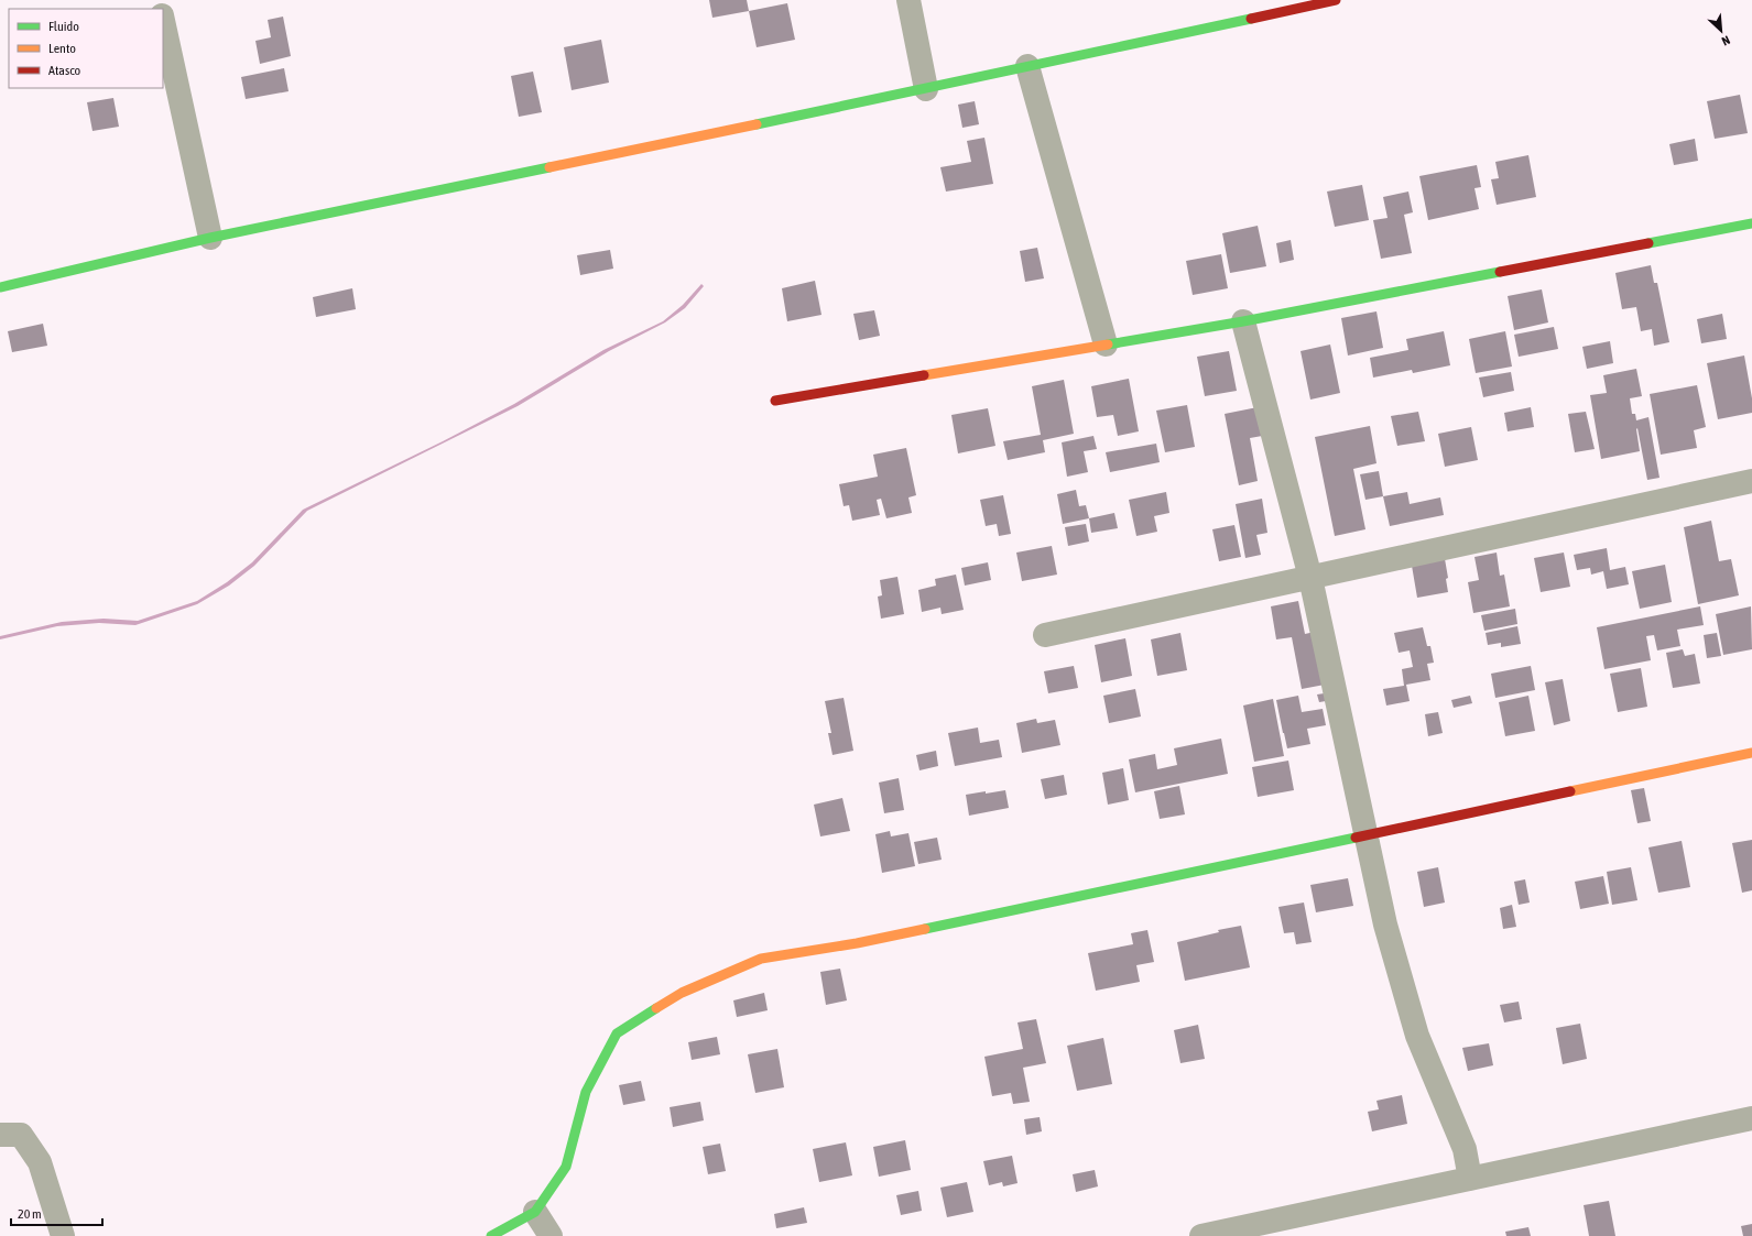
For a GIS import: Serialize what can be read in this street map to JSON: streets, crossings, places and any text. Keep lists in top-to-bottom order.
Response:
{
  "legend": ["Fluido", "Lento", "Atasco"],
  "scale_bar": "20 m",
  "north": "bottom right"
}
